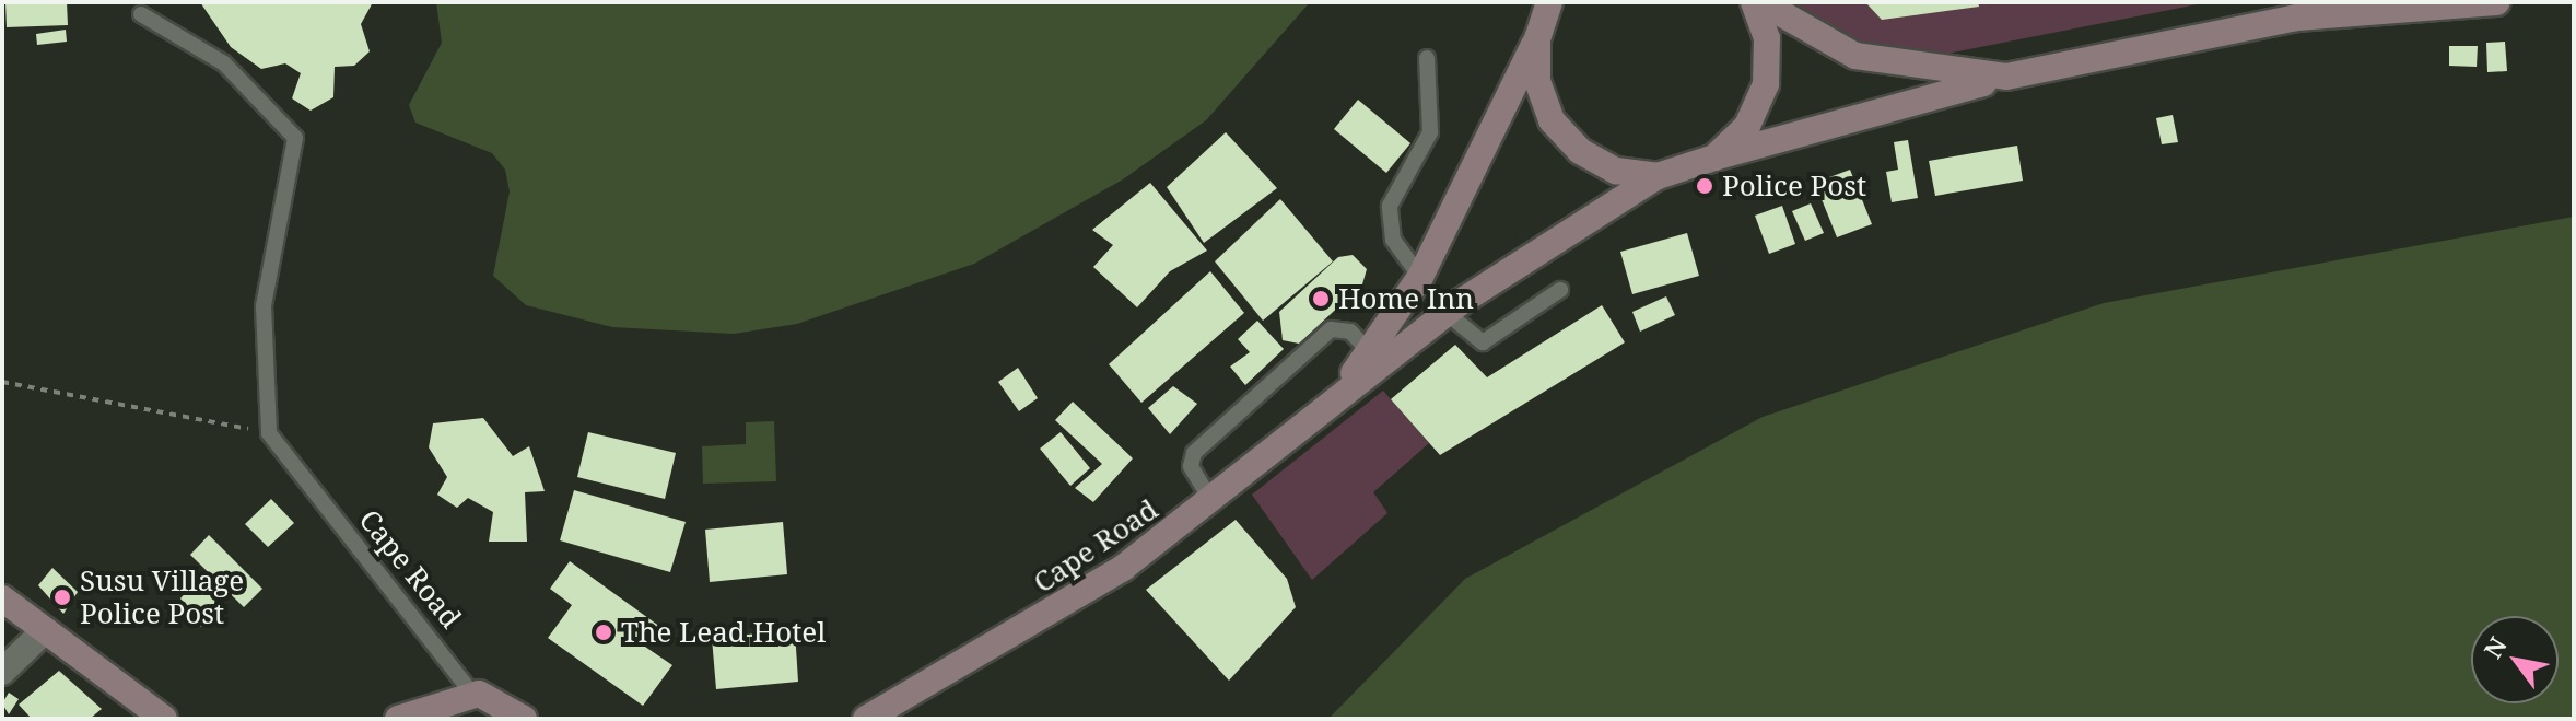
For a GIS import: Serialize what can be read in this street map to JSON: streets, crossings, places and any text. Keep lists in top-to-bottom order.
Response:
{
  "streets": {
    "street": ["Cape Road"]
  },
  "places": [
    "Police Post",
    "Home Inn",
    "Susu Village Police Post",
    "The Lead Hotel"
  ],
  "north": "top left"
}
